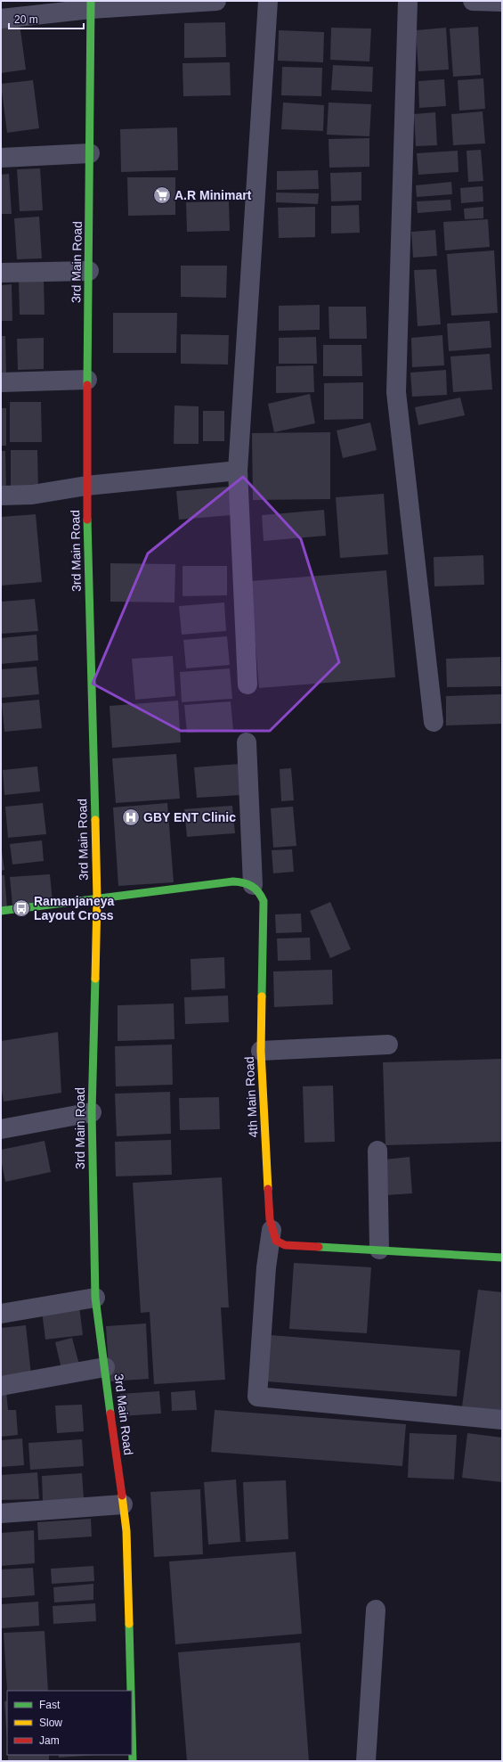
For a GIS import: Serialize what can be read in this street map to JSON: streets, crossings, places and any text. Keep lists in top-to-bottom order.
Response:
{
  "streets": {
    "street": ["3rd Main Road", "4th Main Road"]
  },
  "places": {
    "supermarket": ["A.R Minimart"],
    "hospital": ["GBY ENT Clinic"],
    "bus stop": ["Ramanjaneya Layout Cross"]
  },
  "legend": ["Fast", "Slow", "Jam"],
  "scale_bar": "20 m"
}
